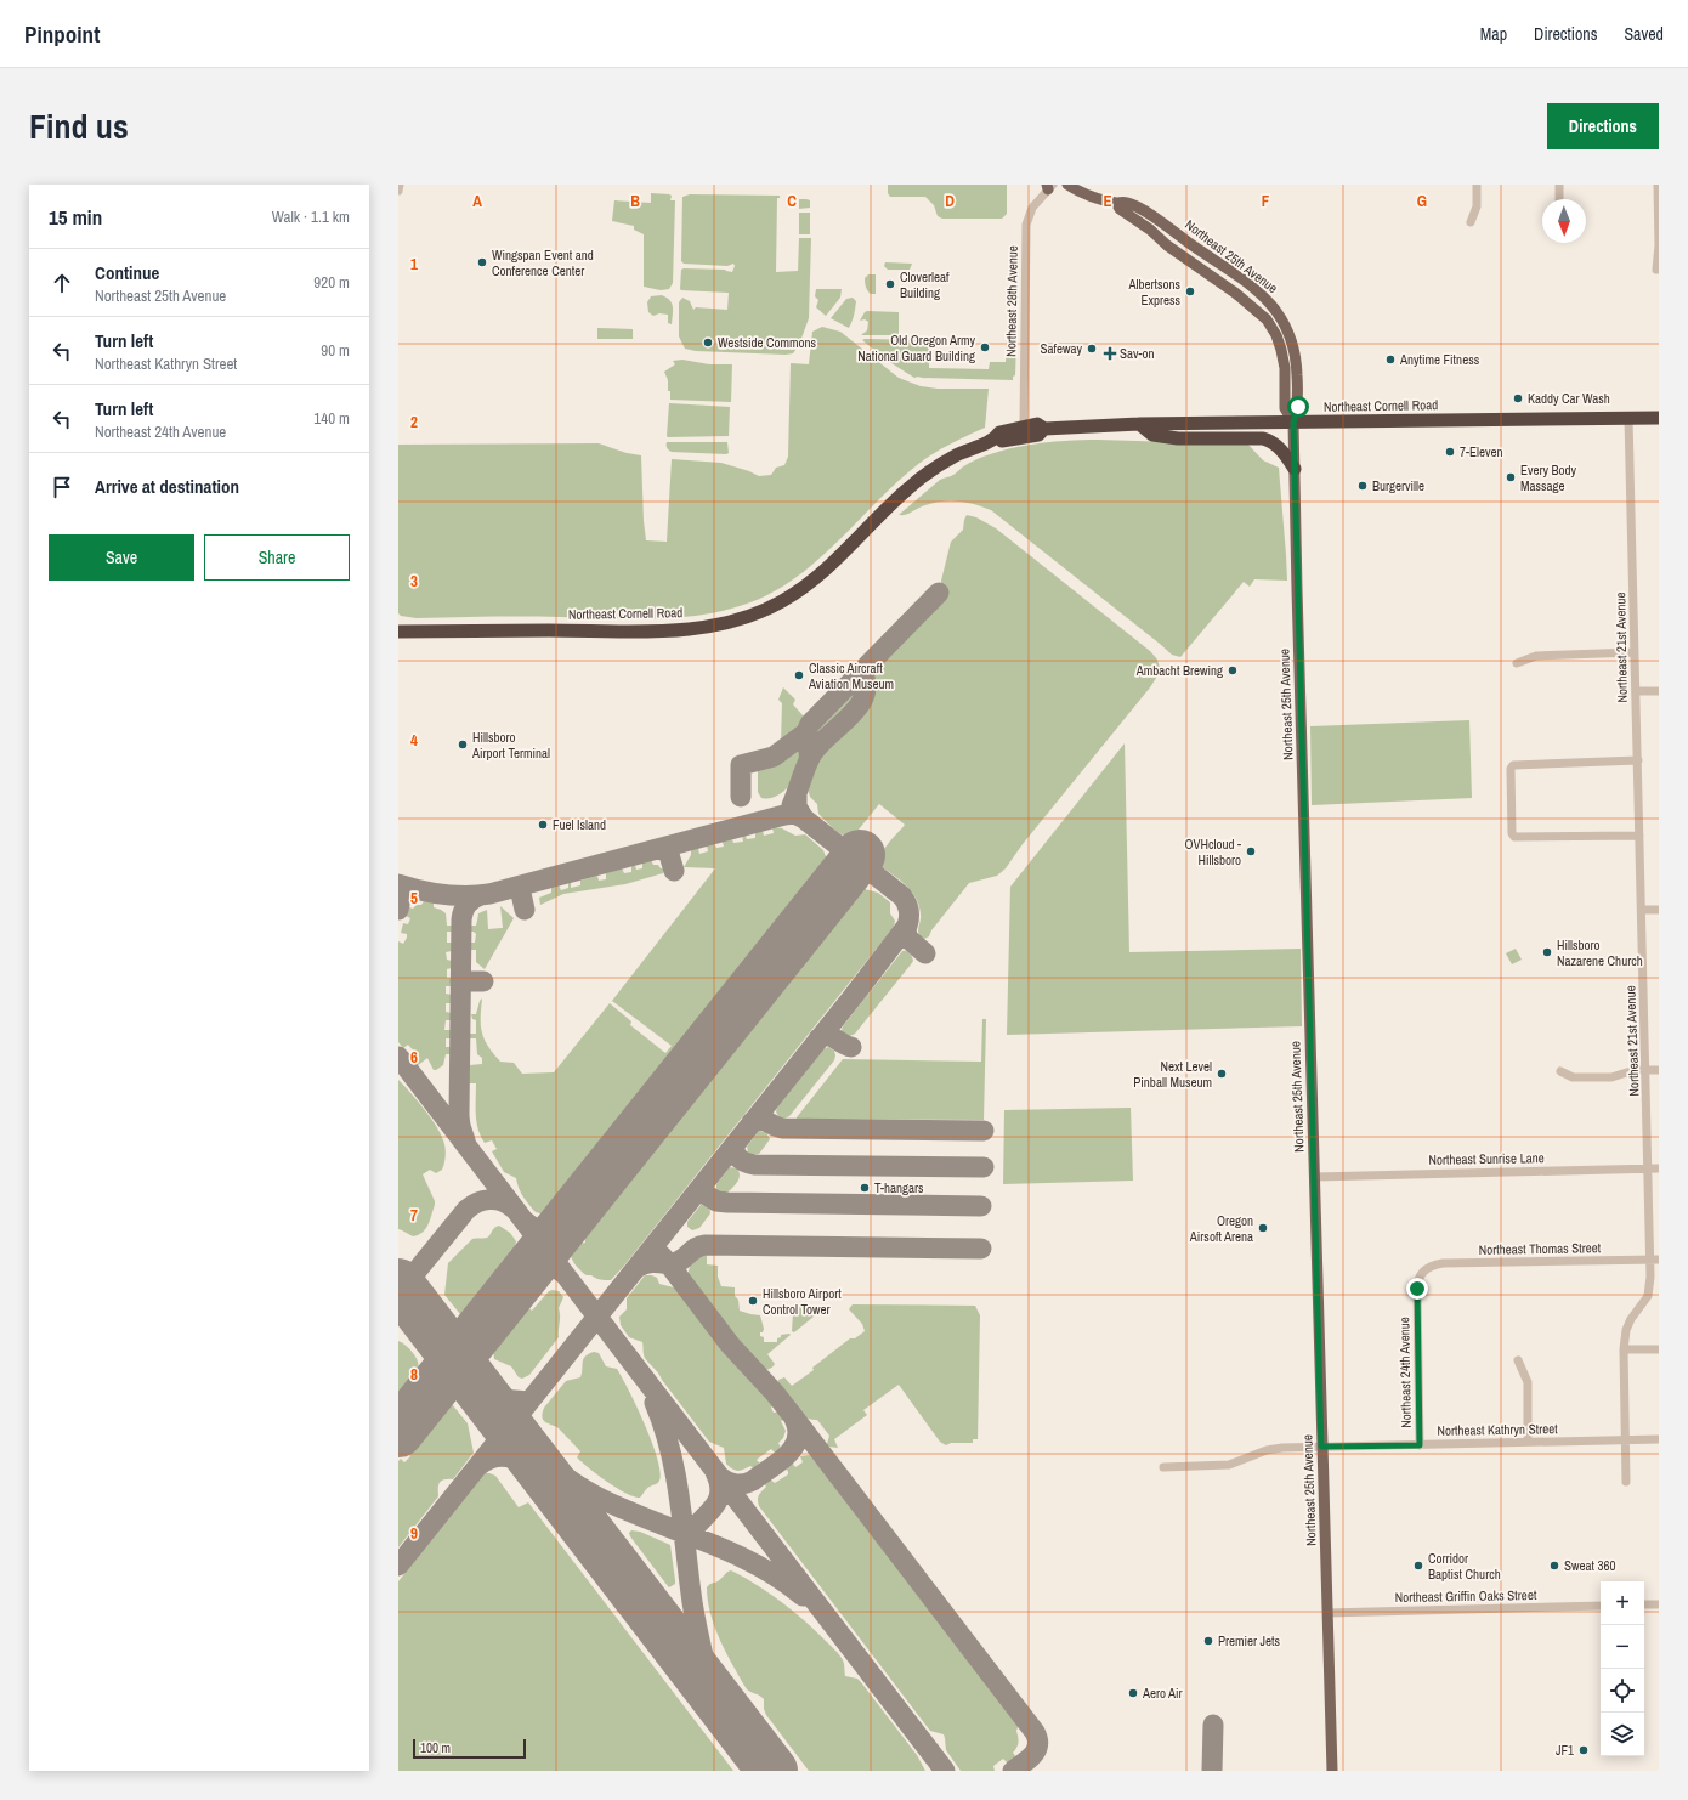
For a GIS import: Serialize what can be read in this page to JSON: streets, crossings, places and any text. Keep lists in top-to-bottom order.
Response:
{
  "streets": {
    "highway": ["Northeast Cornell Road"],
    "main road": ["Northeast 25th Avenue"],
    "street": [
      "Northeast 28th Avenue",
      "Northeast 21st Avenue",
      "Northeast Sunrise Lane",
      "Northeast Thomas Street",
      "Northeast 24th Avenue",
      "Northeast Kathryn Street",
      "Northeast Griffin Oaks Street"
    ]
  },
  "crossings": [
    ["Northeast 25th Avenue", "Northeast Cornell Road"],
    ["Northeast 25th Avenue", "Northeast Sunrise Lane"],
    ["Northeast 25th Avenue", "Northeast Kathryn Street"],
    ["Northeast 25th Avenue", "Northeast Griffin Oaks Street"],
    ["Northeast 28th Avenue", "Northeast Cornell Road"],
    ["Northeast Cornell Road", "Northeast 21st Avenue"],
    ["Northeast 21st Avenue", "Northeast Sunrise Lane"],
    ["Northeast 21st Avenue", "Northeast Thomas Street"],
    ["Northeast 21st Avenue", "Northeast Kathryn Street"],
    ["Northeast Thomas Street", "Northeast 24th Avenue"],
    ["Northeast 24th Avenue", "Northeast Kathryn Street"]
  ],
  "places": {
    "other": [
      "Wingspan Event and Conference Center",
      "Cloverleaf Building",
      "Albertsons Express",
      "Westside Commons",
      "Old Oregon Army National Guard Building",
      "Safeway",
      "Anytime Fitness",
      "Kaddy Car Wash",
      "7-Eleven",
      "Every Body Massage",
      "Burgerville",
      "Ambacht Brewing",
      "Classic Aircraft Aviation Museum",
      "Hillsboro Airport Terminal",
      "Fuel Island",
      "OVHcloud - Hillsboro",
      "Hillsboro Nazarene Church",
      "Next Level Pinball Museum",
      "T-hangars",
      "Oregon Airsoft Arena",
      "Hillsboro Airport Control Tower",
      "Corridor Baptist Church",
      "Sweat 360",
      "Premier Jets",
      "Aero Air",
      "JF1"
    ],
    "health": ["Sav-on"]
  },
  "scale_bar": "100 m",
  "north": "bottom",
  "page": {
    "header": "Pinpoint",
    "nav": ["Map", "Directions", "Saved"],
    "title": "Find us",
    "buttons": [
      "Directions",
      ["Save", "Share"]
    ],
    "heading": ["15 min", "Walk · 1.1 km"],
    "list": [
      ["Continue", "Northeast 25th Avenue", "920 m"],
      ["Turn left", "Northeast Kathryn Street", "90 m"],
      ["Turn left", "Northeast 24th Avenue", "140 m"],
      "Arrive at destination"
    ],
    "map_buttons": ["+", "−"],
    "scale": "100 m"
  },
  "grid": {
    "columns": [
      "A",
      "B",
      "C",
      "D",
      "E",
      "F",
      "G"
    ],
    "rows": [
      "1",
      "2",
      "3",
      "4",
      "5",
      "6",
      "7",
      "8",
      "9"
    ]
  }
}
